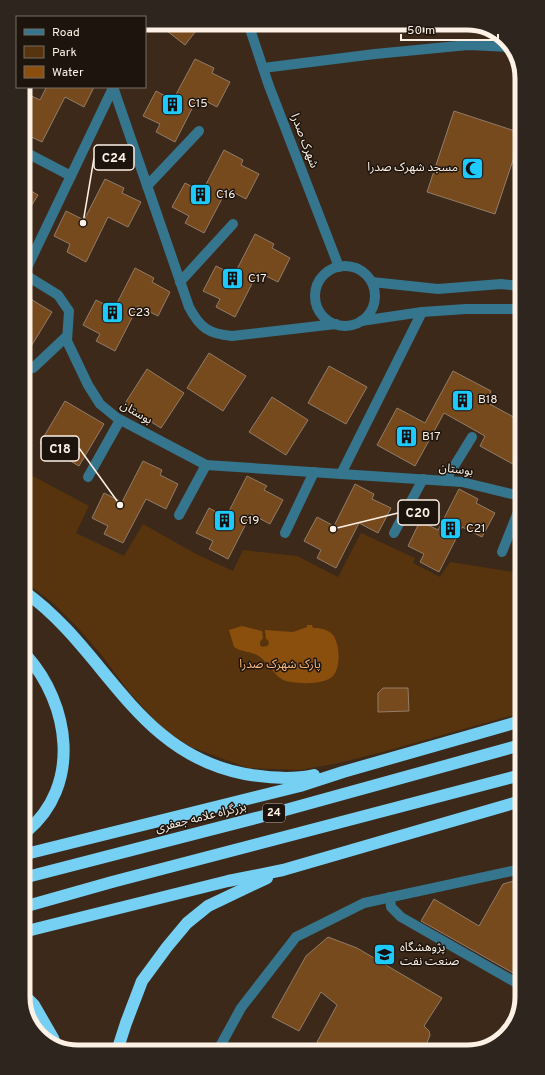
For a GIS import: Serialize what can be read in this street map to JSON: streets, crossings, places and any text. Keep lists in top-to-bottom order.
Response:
{
  "streets": {
    "highway": ["24", "بزرگراه علامه جعفری"],
    "street": ["شهرک صدرا", "بوستان"]
  },
  "parks": ["پارک شهرک صدرا"],
  "places": {
    "building": [
      "C15",
      "C16",
      "C17",
      "C23",
      "B18",
      "B17",
      "C19",
      "C21"
    ],
    "mosque": ["مسجد شهرک صدرا"],
    "other": ["C24", "C18", "C20"],
    "school or university": ["پژوهشگاه صنعت نفت"]
  },
  "legend": ["Road", "Park", "Water"],
  "scale_bar": "50 m"
}
